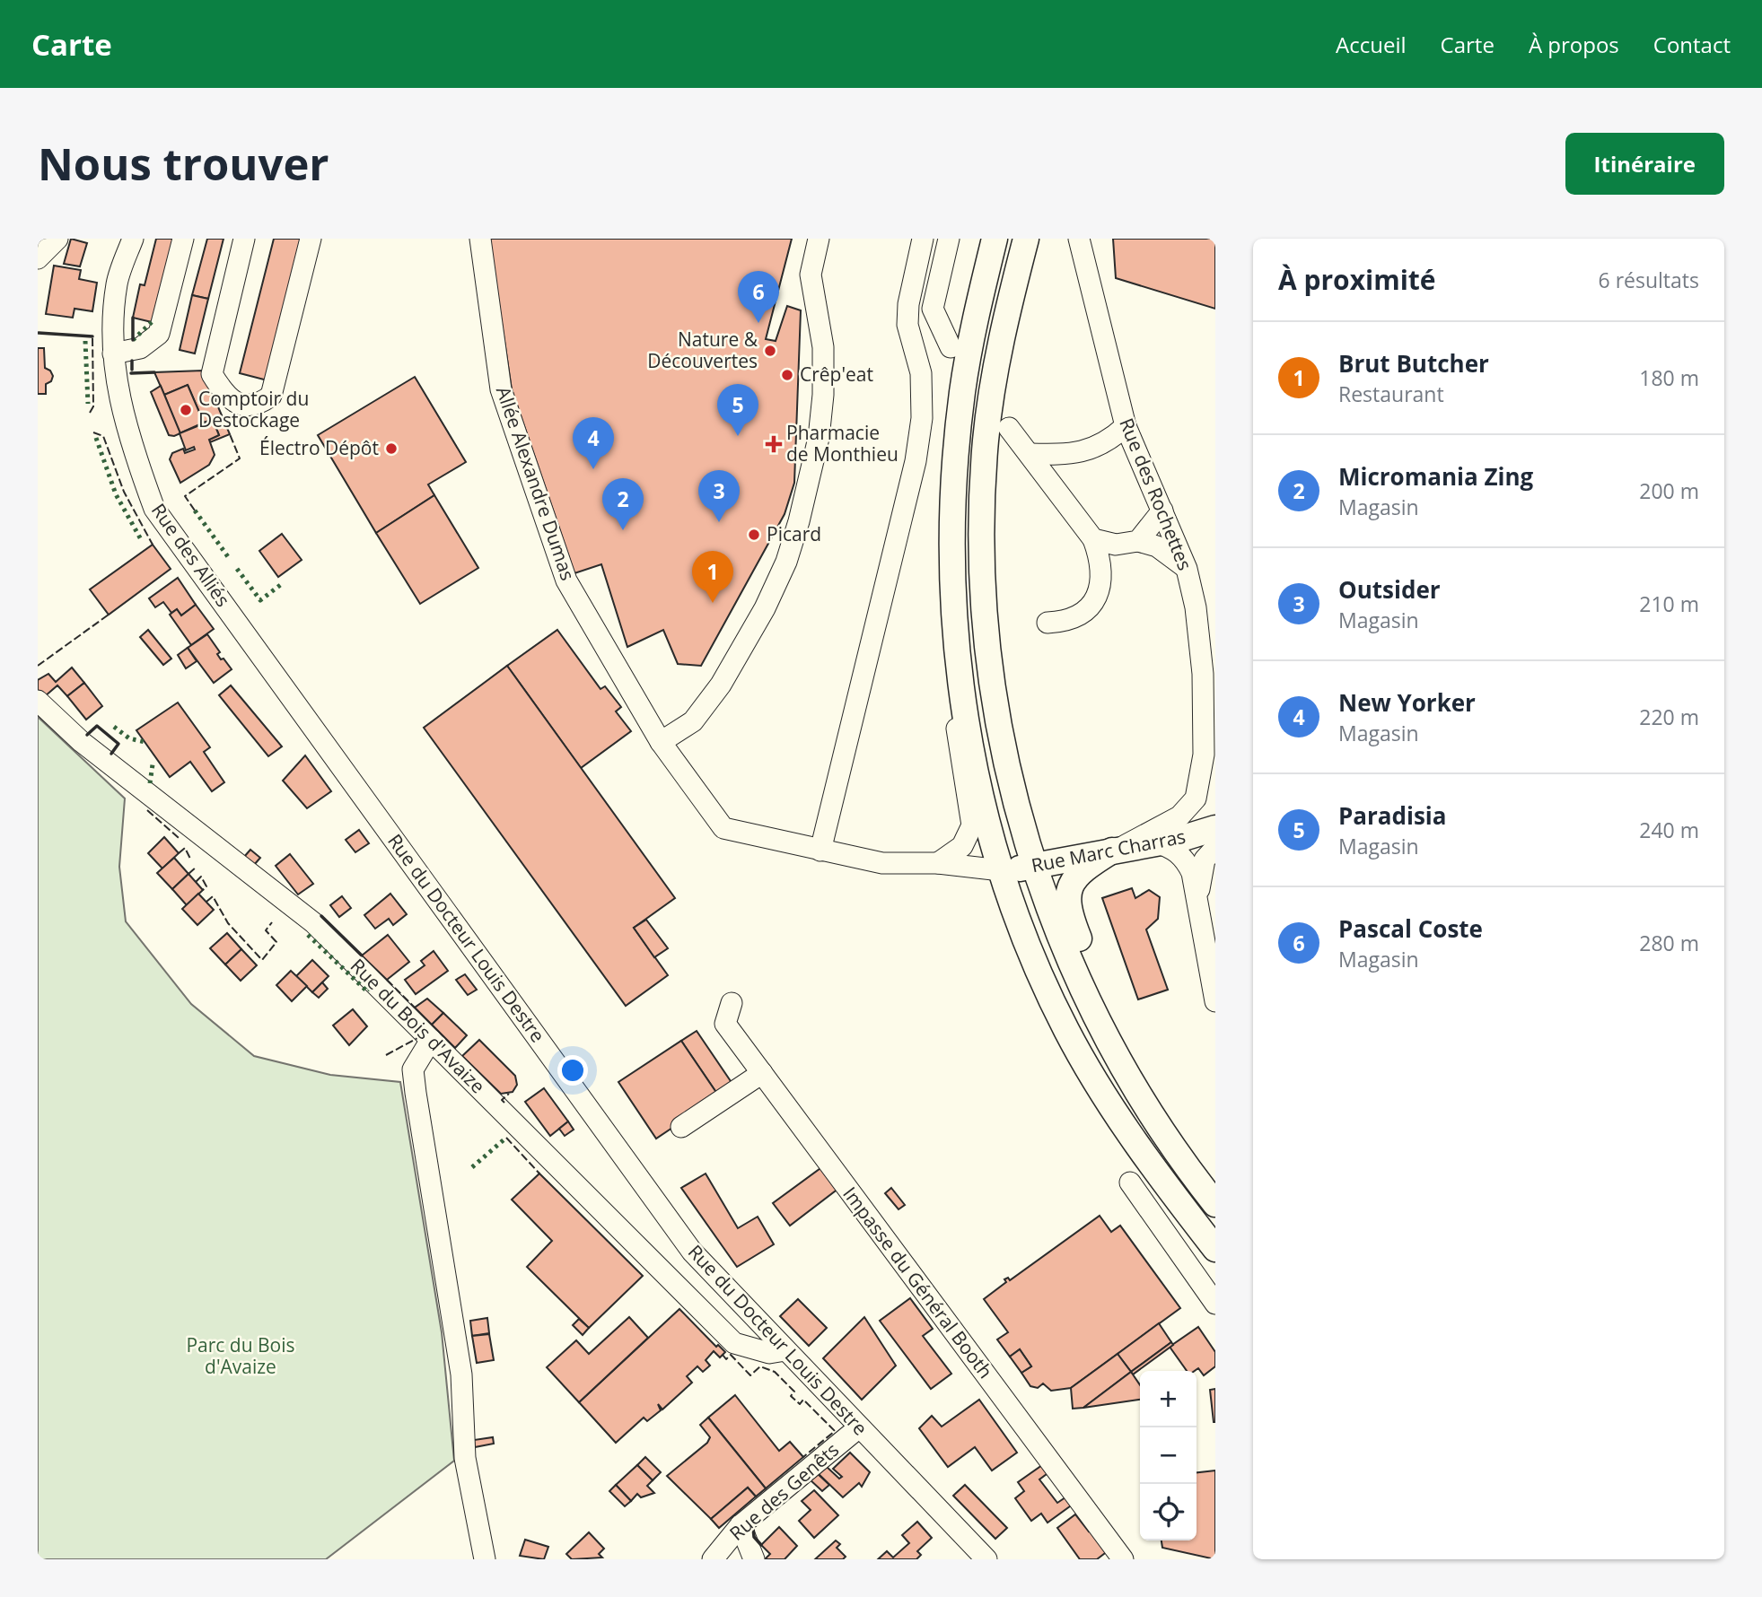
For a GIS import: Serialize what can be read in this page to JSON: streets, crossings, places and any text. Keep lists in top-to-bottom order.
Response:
{
  "streets": {
    "main road": ["Rue Marc Charras"],
    "street": [
      "Allée Alexandre Dumas",
      "Rue des Rochettes",
      "Rue des Alliés",
      "Rue du Docteur Louis Destre",
      "Rue du Bois d'Avaize",
      "Impasse du Général Booth",
      "Rue des Genêts"
    ]
  },
  "crossings": [
    ["Allée Alexandre Dumas", "Rue Marc Charras"],
    ["Rue des Rochettes", "Rue Marc Charras"],
    ["Rue des Alliés", "Rue du Docteur Louis Destre"],
    ["Rue du Docteur Louis Destre", "Rue du Bois d'Avaize"],
    ["Rue du Docteur Louis Destre", "Rue des Genêts"]
  ],
  "parks": ["Parc du Bois d'Avaize"],
  "places": {
    "other": [
      "Nature & Découvertes",
      "Crêp'eat",
      "Comptoir du Destockage",
      "Électro Dépôt",
      "Picard"
    ],
    "health": ["Pharmacie de Monthieu"]
  },
  "page": {
    "header": "Carte",
    "nav": [
      "Accueil",
      "Carte",
      "À propos",
      "Contact"
    ],
    "buttons": "Itinéraire",
    "title": "Nous trouver",
    "heading": ["À proximité", "6 résultats"],
    "pins": [
      "6",
      "5",
      "4",
      "3",
      "2",
      "1"
    ],
    "list": [
      {
        "mark": "1",
        "name": "Brut Butcher",
        "note": "Restaurant",
        "value": "180 m"
      },
      {
        "mark": "2",
        "name": "Micromania Zing",
        "note": "Magasin",
        "value": "200 m"
      },
      {
        "mark": "3",
        "name": "Outsider",
        "note": "Magasin",
        "value": "210 m"
      },
      {
        "mark": "4",
        "name": "New Yorker",
        "note": "Magasin",
        "value": "220 m"
      },
      {
        "mark": "5",
        "name": "Paradisia",
        "note": "Magasin",
        "value": "240 m"
      },
      {
        "mark": "6",
        "name": "Pascal Coste",
        "note": "Magasin",
        "value": "280 m"
      }
    ],
    "map_buttons": ["+", "−"]
  }
}
